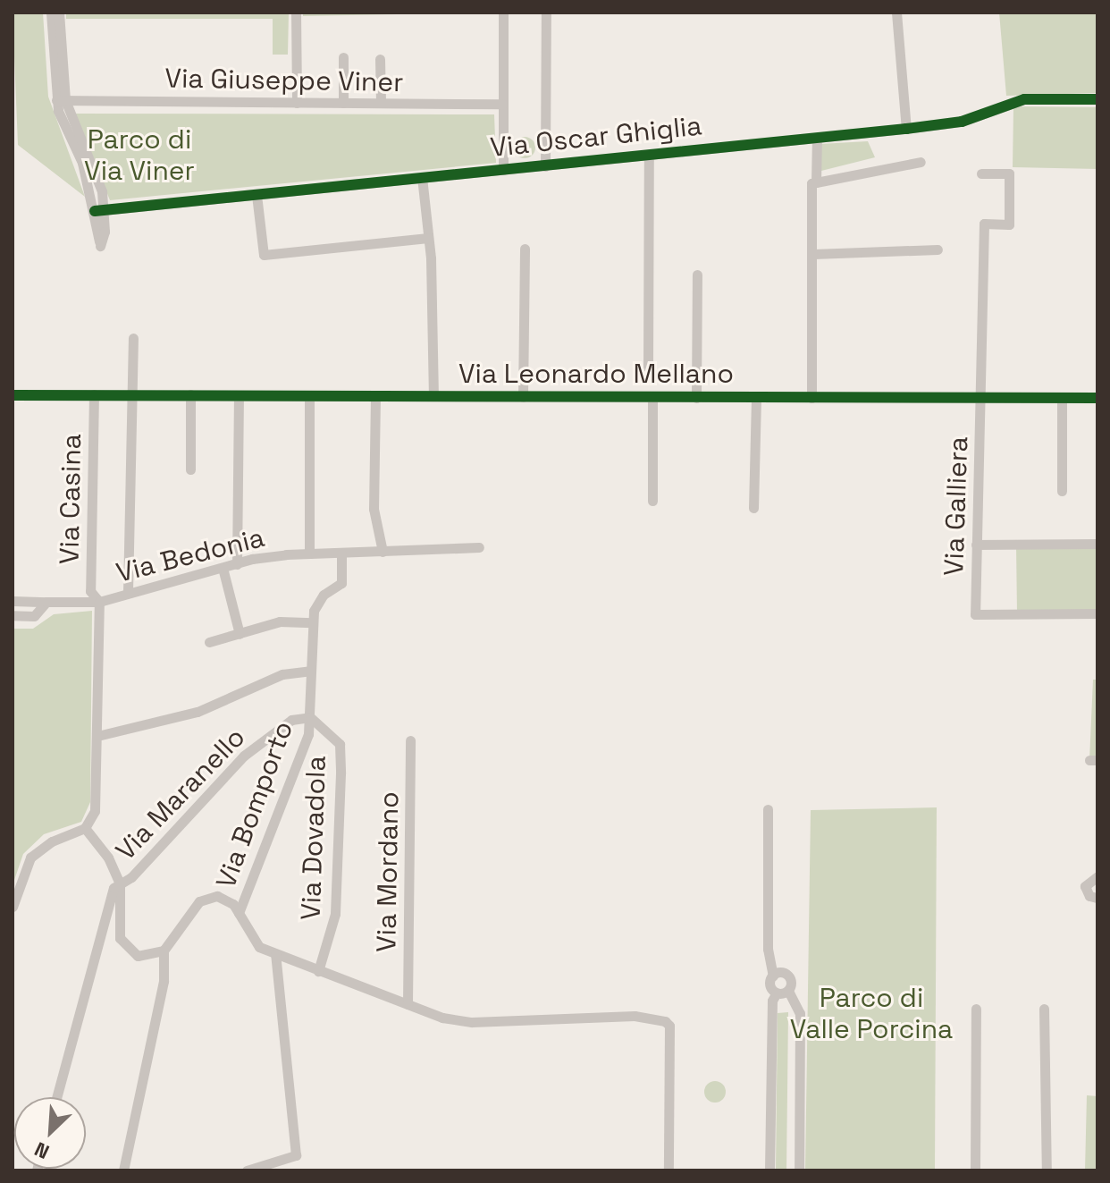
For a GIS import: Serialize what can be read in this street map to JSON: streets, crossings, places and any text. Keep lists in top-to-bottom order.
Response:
{
  "streets": {
    "street": [
      "Via Giuseppe Viner",
      "Via Oscar Ghiglia",
      "Via Leonardo Mellano",
      "Via Casina",
      "Via Galliera",
      "Via Bedonia",
      "Via Maranello",
      "Via Bomporto",
      "Via Dovadola",
      "Via Mordano"
    ]
  },
  "crossings": [
    ["Via Giuseppe Viner", "Via Oscar Ghiglia"],
    ["Via Leonardo Mellano", "Via Casina"],
    ["Via Leonardo Mellano", "Via Galliera"],
    ["Via Casina", "Via Bedonia"],
    ["Via Bedonia", "Via Bomporto"],
    ["Via Maranello", "Via Bomporto"],
    ["Via Maranello", "Via Dovadola"],
    ["Via Bomporto", "Via Dovadola"]
  ],
  "parks": ["Parco di Via Viner", "Parco di Valle Porcina"],
  "north": "bottom left"
}
